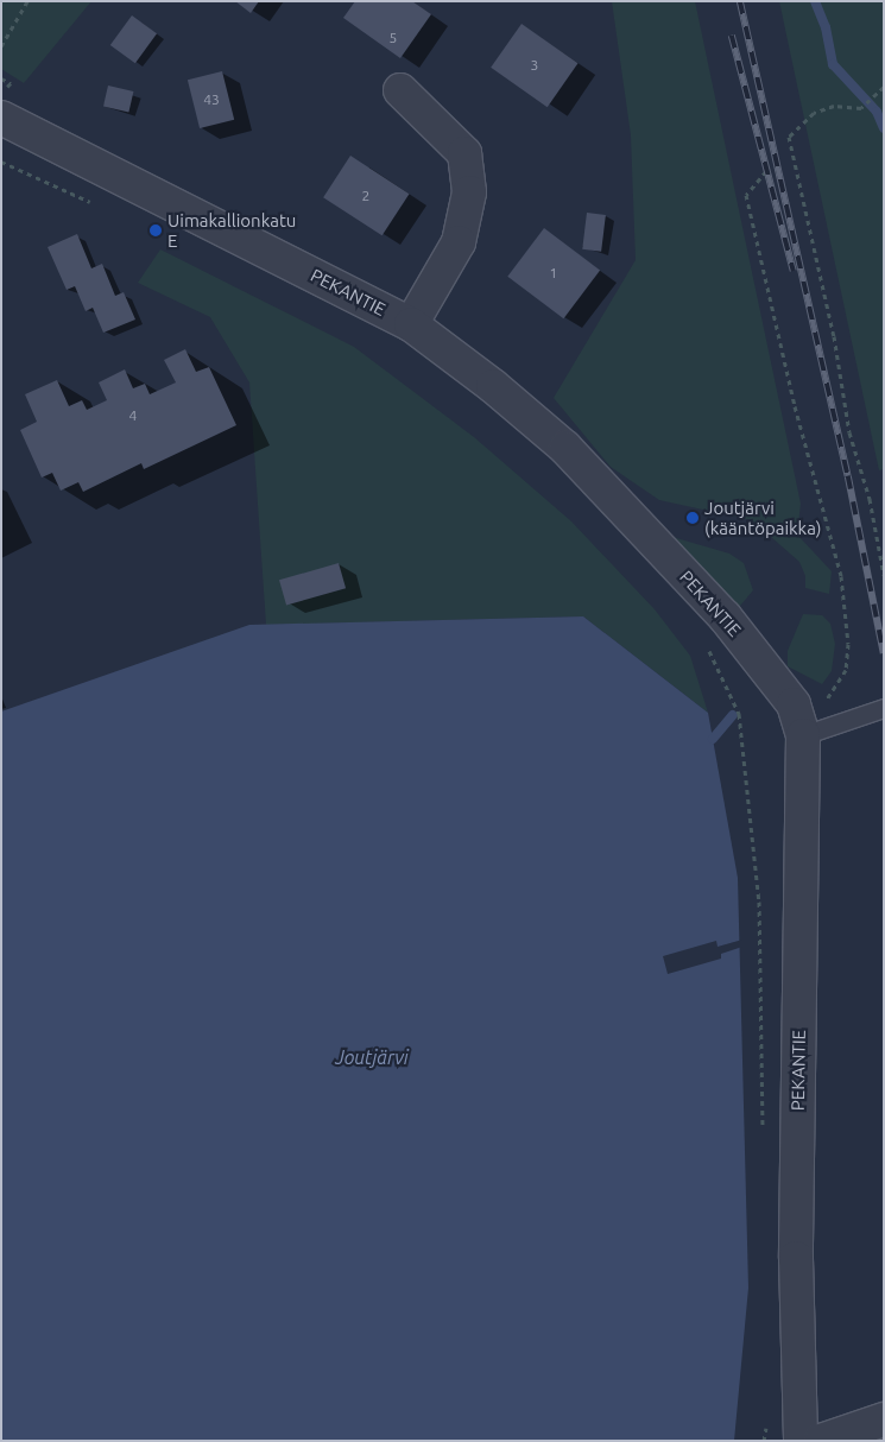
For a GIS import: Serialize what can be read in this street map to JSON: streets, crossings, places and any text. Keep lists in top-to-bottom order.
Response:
{
  "streets": {
    "street": ["PEKANTIE"]
  },
  "water": ["Joutjärvi"],
  "places": ["Uimakallionkatu E", "Joutjärvi (kääntöpaikka)"],
  "house_numbers": [
    "5",
    "3",
    "43",
    "2",
    "1",
    "4"
  ]
}
